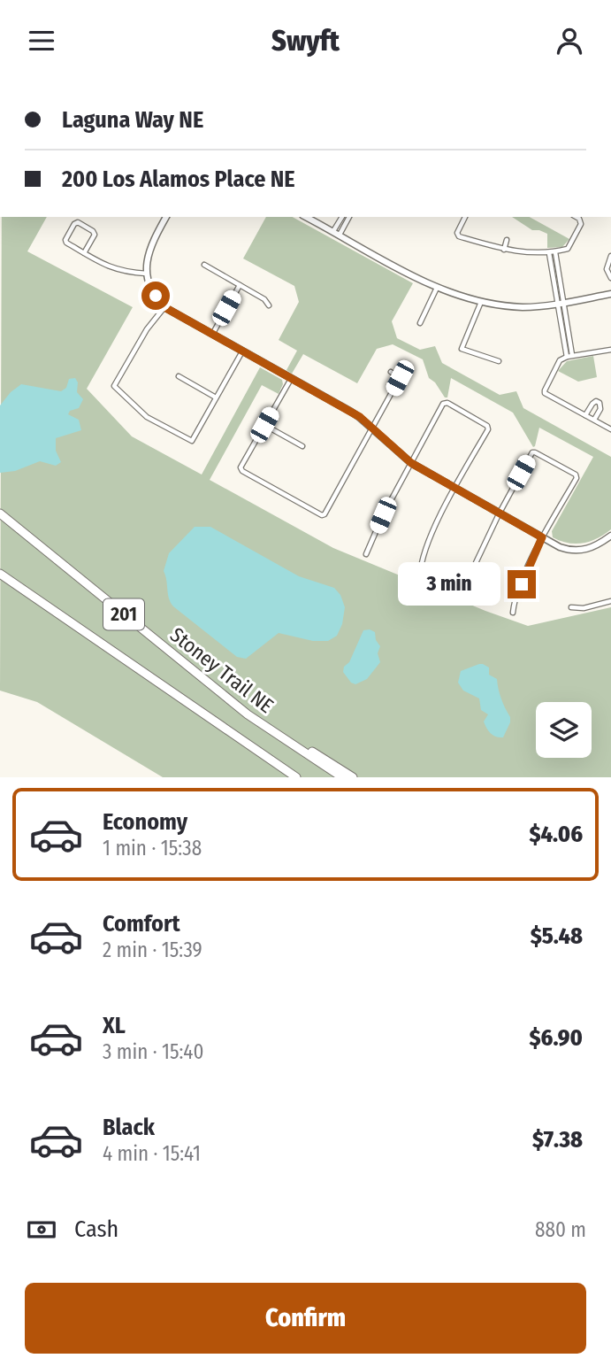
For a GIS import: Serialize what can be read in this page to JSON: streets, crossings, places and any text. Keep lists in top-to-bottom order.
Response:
{
  "streets": {
    "highway": ["201", "Stoney Trail NE"]
  },
  "page": {
    "header": "Swyft",
    "banner": ["Laguna Way NE", "200 Los Alamos Place NE"],
    "bubble": "3 min",
    "list": [
      {
        "name": "Economy",
        "note": "1 min · 15:38",
        "value": "$4.06"
      },
      {
        "name": "Comfort",
        "note": "2 min · 15:39",
        "value": "$5.48"
      },
      {
        "name": "XL",
        "note": "3 min · 15:40",
        "value": "$6.90"
      },
      {
        "name": "Black",
        "note": "4 min · 15:41",
        "value": "$7.38"
      }
    ],
    "pay": ["Cash", "880 m"],
    "buttons": "Confirm"
  }
}
